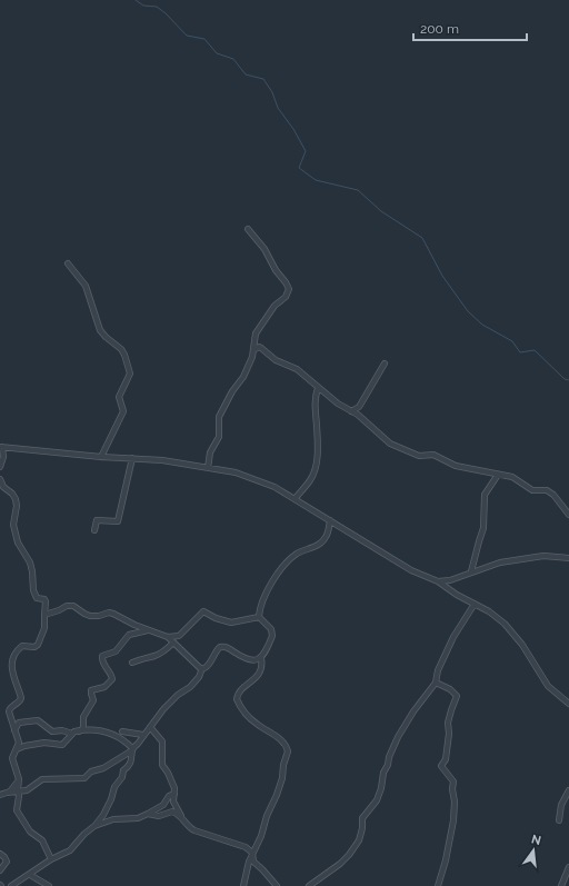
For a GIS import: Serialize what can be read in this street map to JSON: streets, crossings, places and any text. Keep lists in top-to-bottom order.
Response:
{
  "scale_bar": "200 m",
  "north": "top"
}
